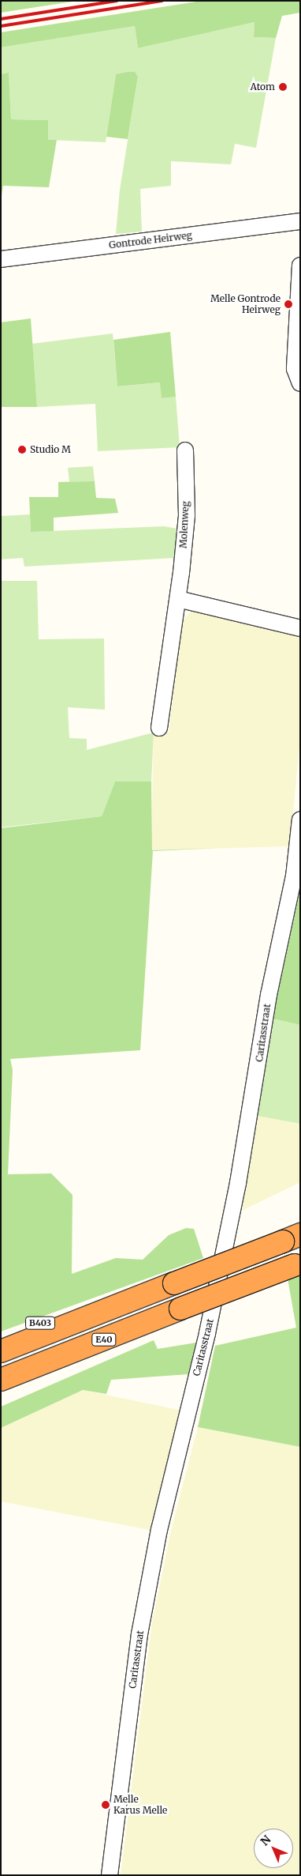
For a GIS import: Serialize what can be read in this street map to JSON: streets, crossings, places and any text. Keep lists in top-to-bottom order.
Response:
{
  "streets": {
    "highway": ["B403", "E40"],
    "street": ["Gontrode Heirweg", "Molenweg", "Caritasstraat"]
  },
  "places": [
    "Atom",
    "Melle Gontrode Heirweg",
    "Studio M",
    "Melle Karus Melle"
  ],
  "north": "top left"
}
